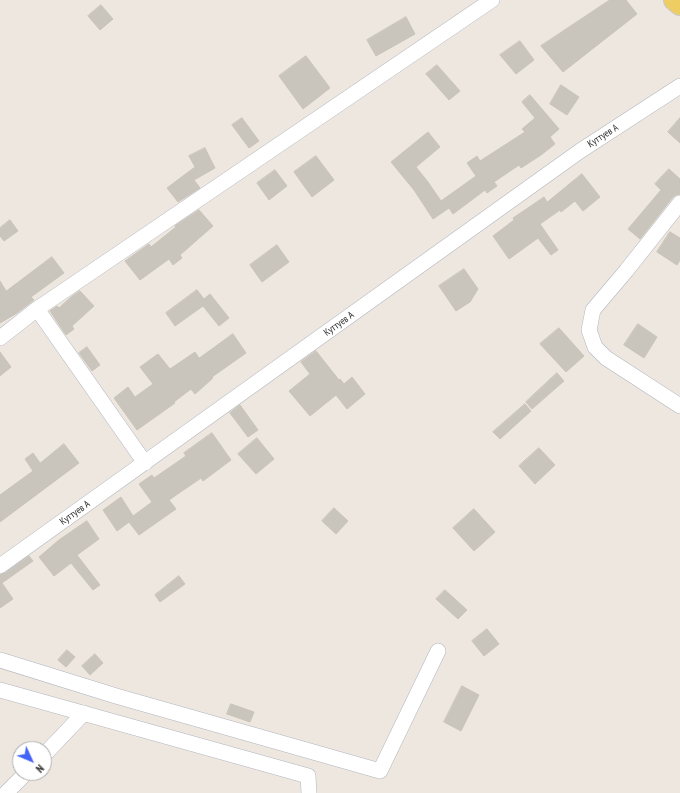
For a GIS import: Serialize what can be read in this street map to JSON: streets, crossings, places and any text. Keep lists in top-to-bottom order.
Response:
{
  "streets": {
    "street": ["Куттуев А"]
  },
  "north": "bottom right"
}
